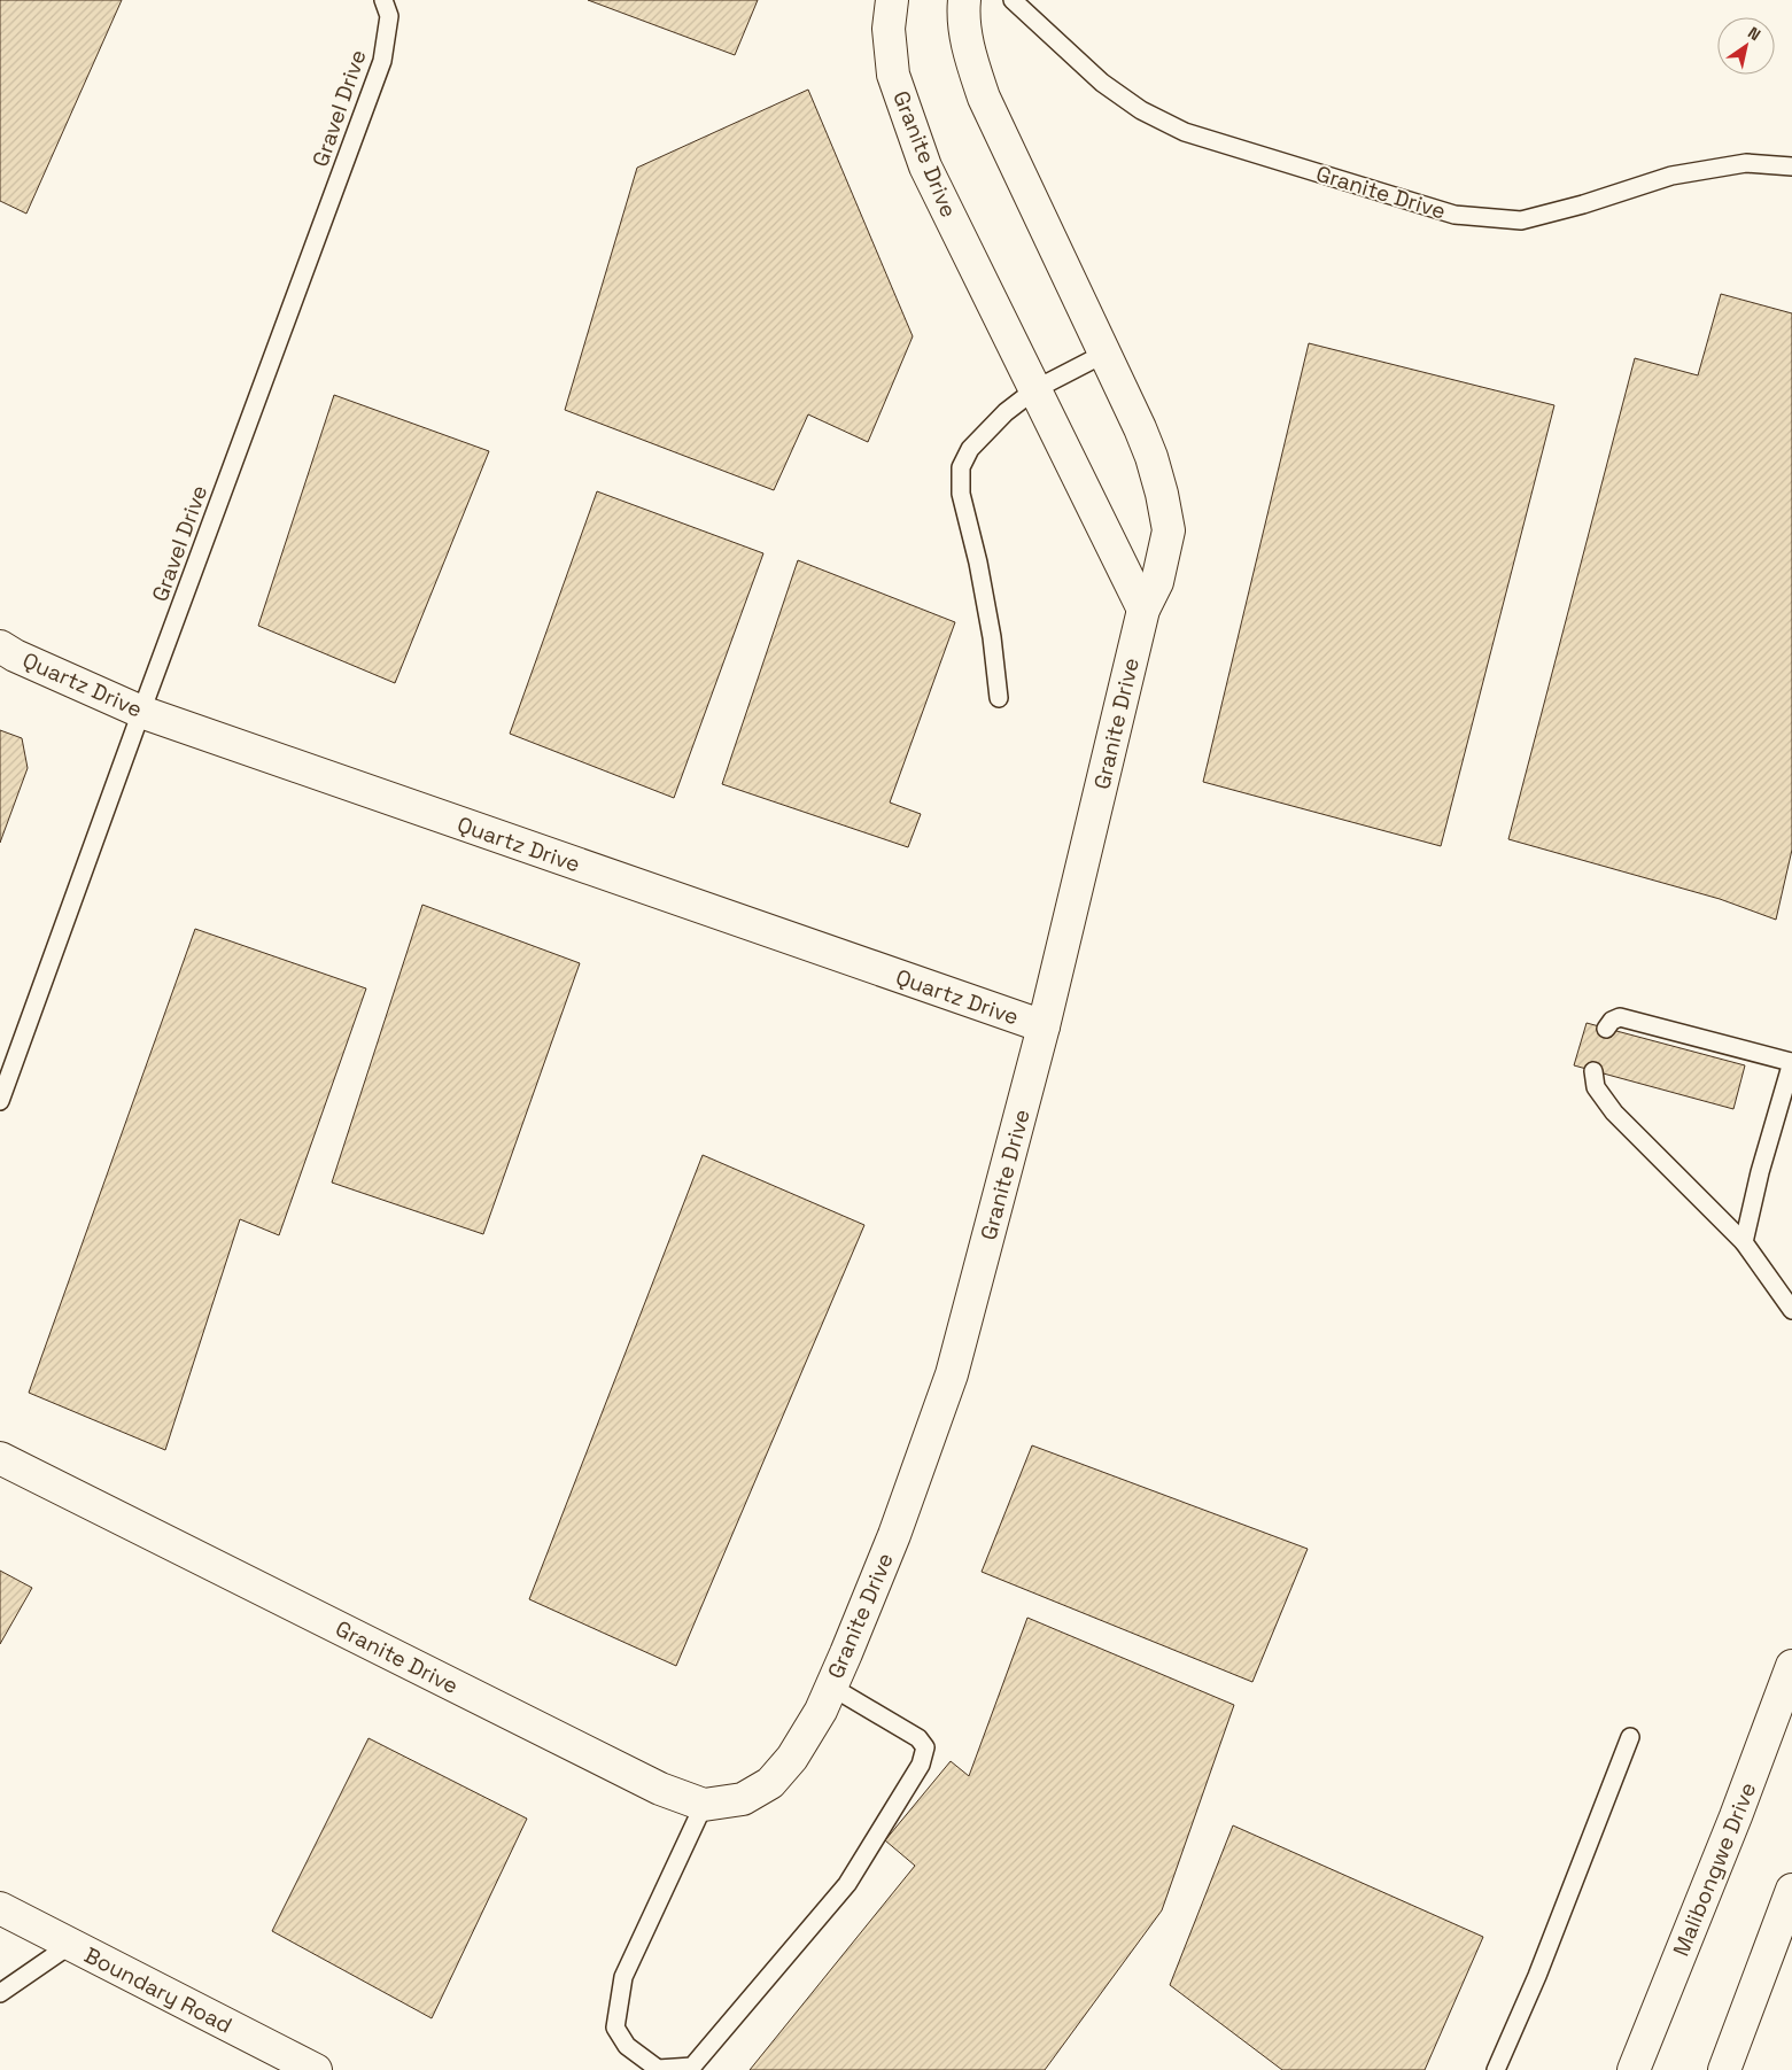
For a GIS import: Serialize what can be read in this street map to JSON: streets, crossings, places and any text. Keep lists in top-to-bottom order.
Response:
{
  "streets": {
    "street": [
      "Granite Drive",
      "Quartz Drive",
      "Malibongwe Drive",
      "Boundary Road"
    ],
    "lane": ["Gravel Drive"]
  },
  "crossings": [
    ["Gravel Drive", "Quartz Drive"],
    ["Granite Drive", "Quartz Drive"]
  ],
  "north": "top right"
}
